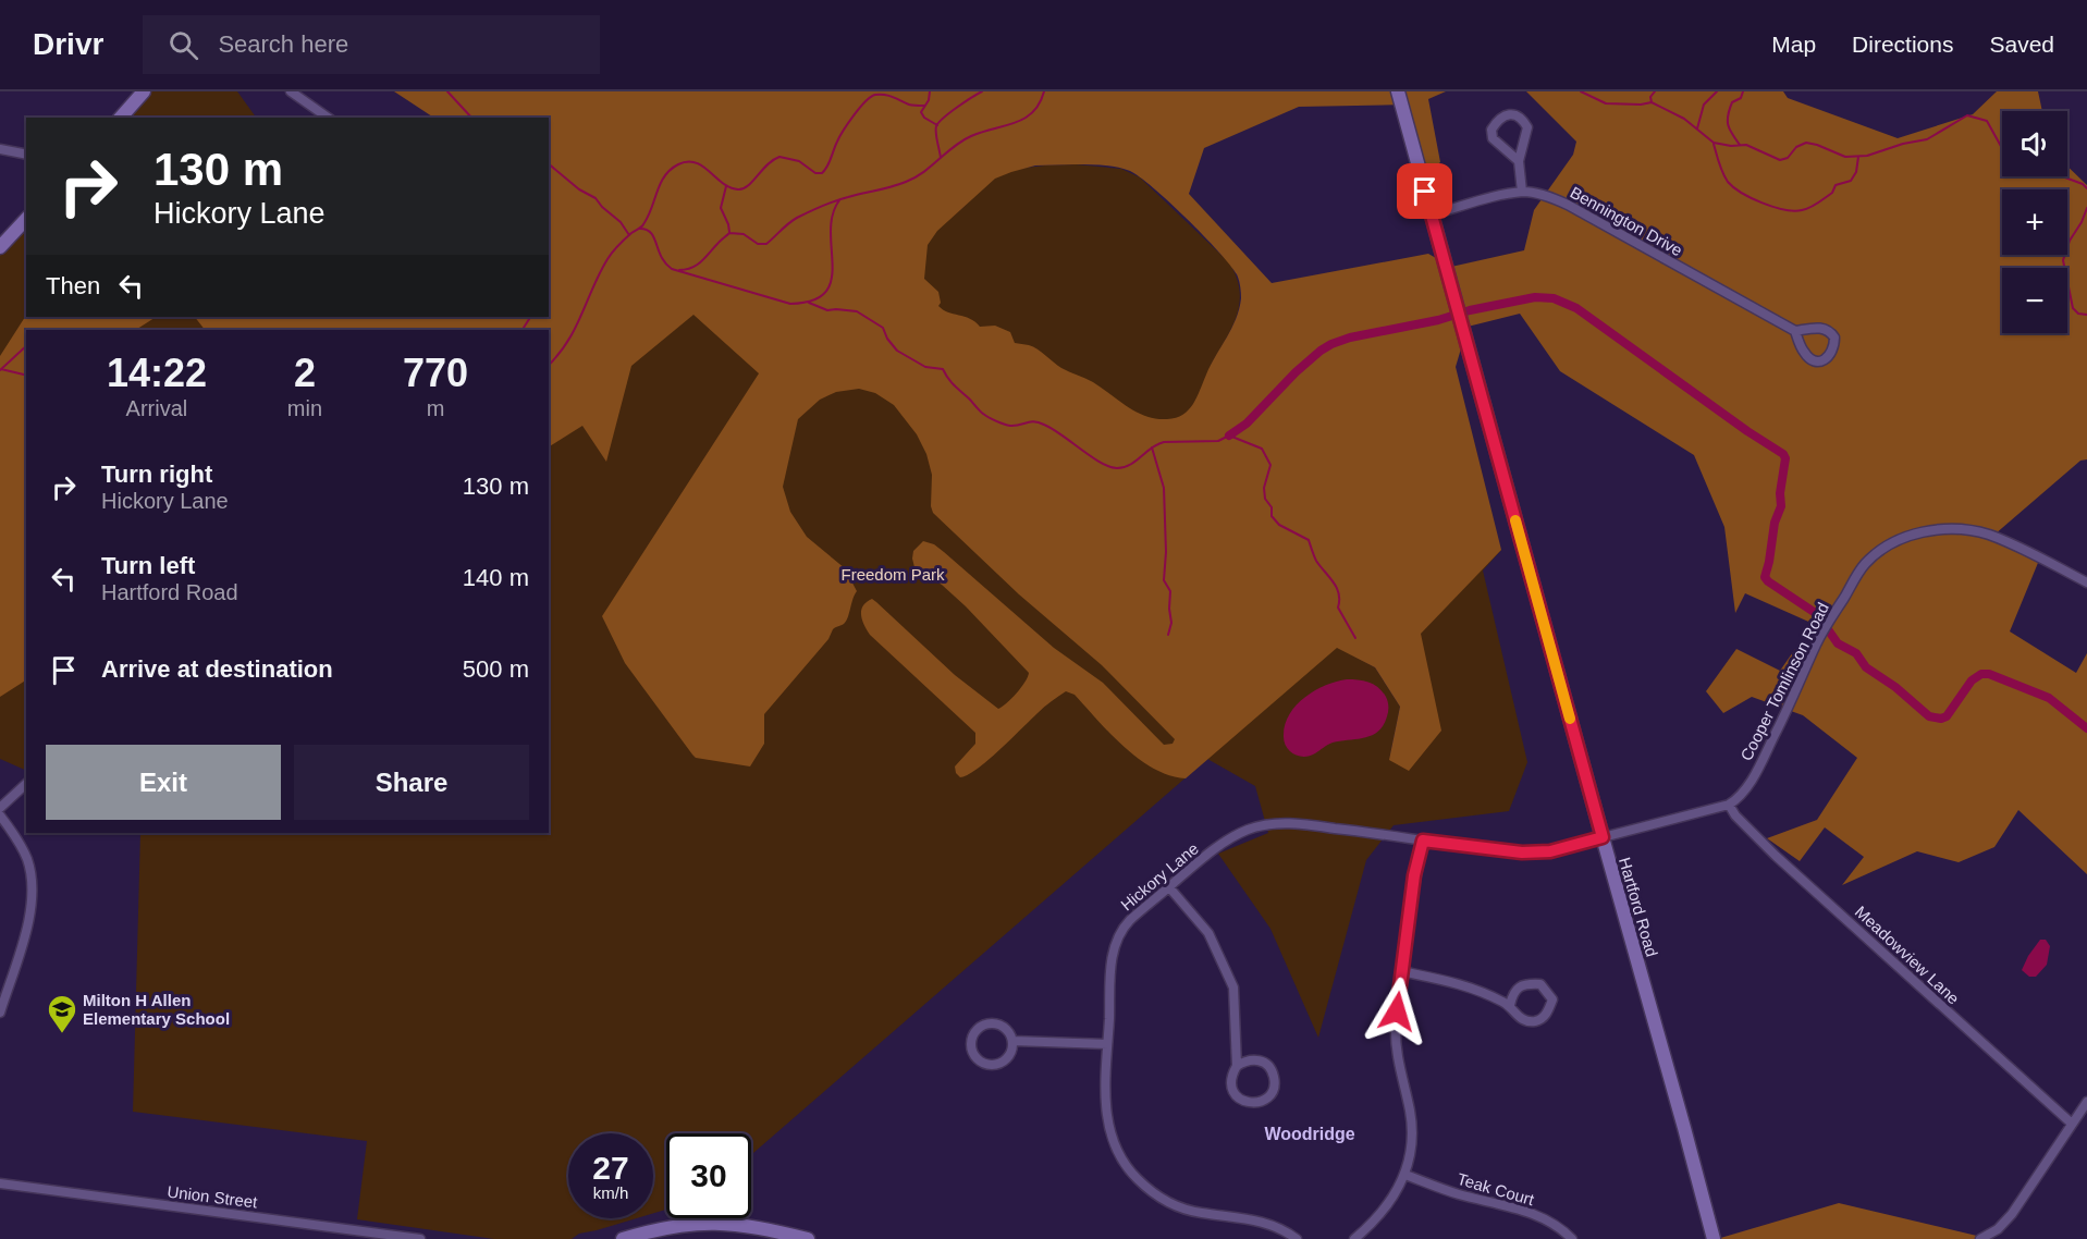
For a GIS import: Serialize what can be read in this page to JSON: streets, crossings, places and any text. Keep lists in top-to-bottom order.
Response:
{
  "streets": {
    "street": [
      "Bennington Drive",
      "Cooper Tomlinson Road",
      "Hickory Lane",
      "Hartford Road",
      "Meadowview Lane",
      "Teak Court",
      "Union Street"
    ]
  },
  "crossings": [
    ["Bennington Drive", "Hartford Road"],
    ["Cooper Tomlinson Road", "Meadowview Lane"],
    ["Hickory Lane", "Hartford Road"]
  ],
  "districts": ["Woodridge"],
  "parks": ["Freedom Park"],
  "places": {
    "school or university": ["Milton H Allen Elementary School"]
  },
  "page": {
    "header": "Drivr",
    "search": "Search here",
    "nav": ["Map", "Directions", "Saved"],
    "map_buttons": ["+", "−"],
    "turn": ["130 m", "Hickory Lane"],
    "then": "Then",
    "eta": [
      "14:22",
      "Arrival",
      "2",
      "min",
      "770",
      "m"
    ],
    "list": [
      {
        "name": "Turn right",
        "note": "Hickory Lane",
        "value": "130 m"
      },
      {
        "name": "Turn left",
        "note": "Hartford Road",
        "value": "140 m"
      },
      {
        "name": "Arrive at destination",
        "value": "500 m"
      }
    ],
    "buttons": ["Exit", "Share"],
    "speed": "27 km/h",
    "limit": "30"
  }
}
